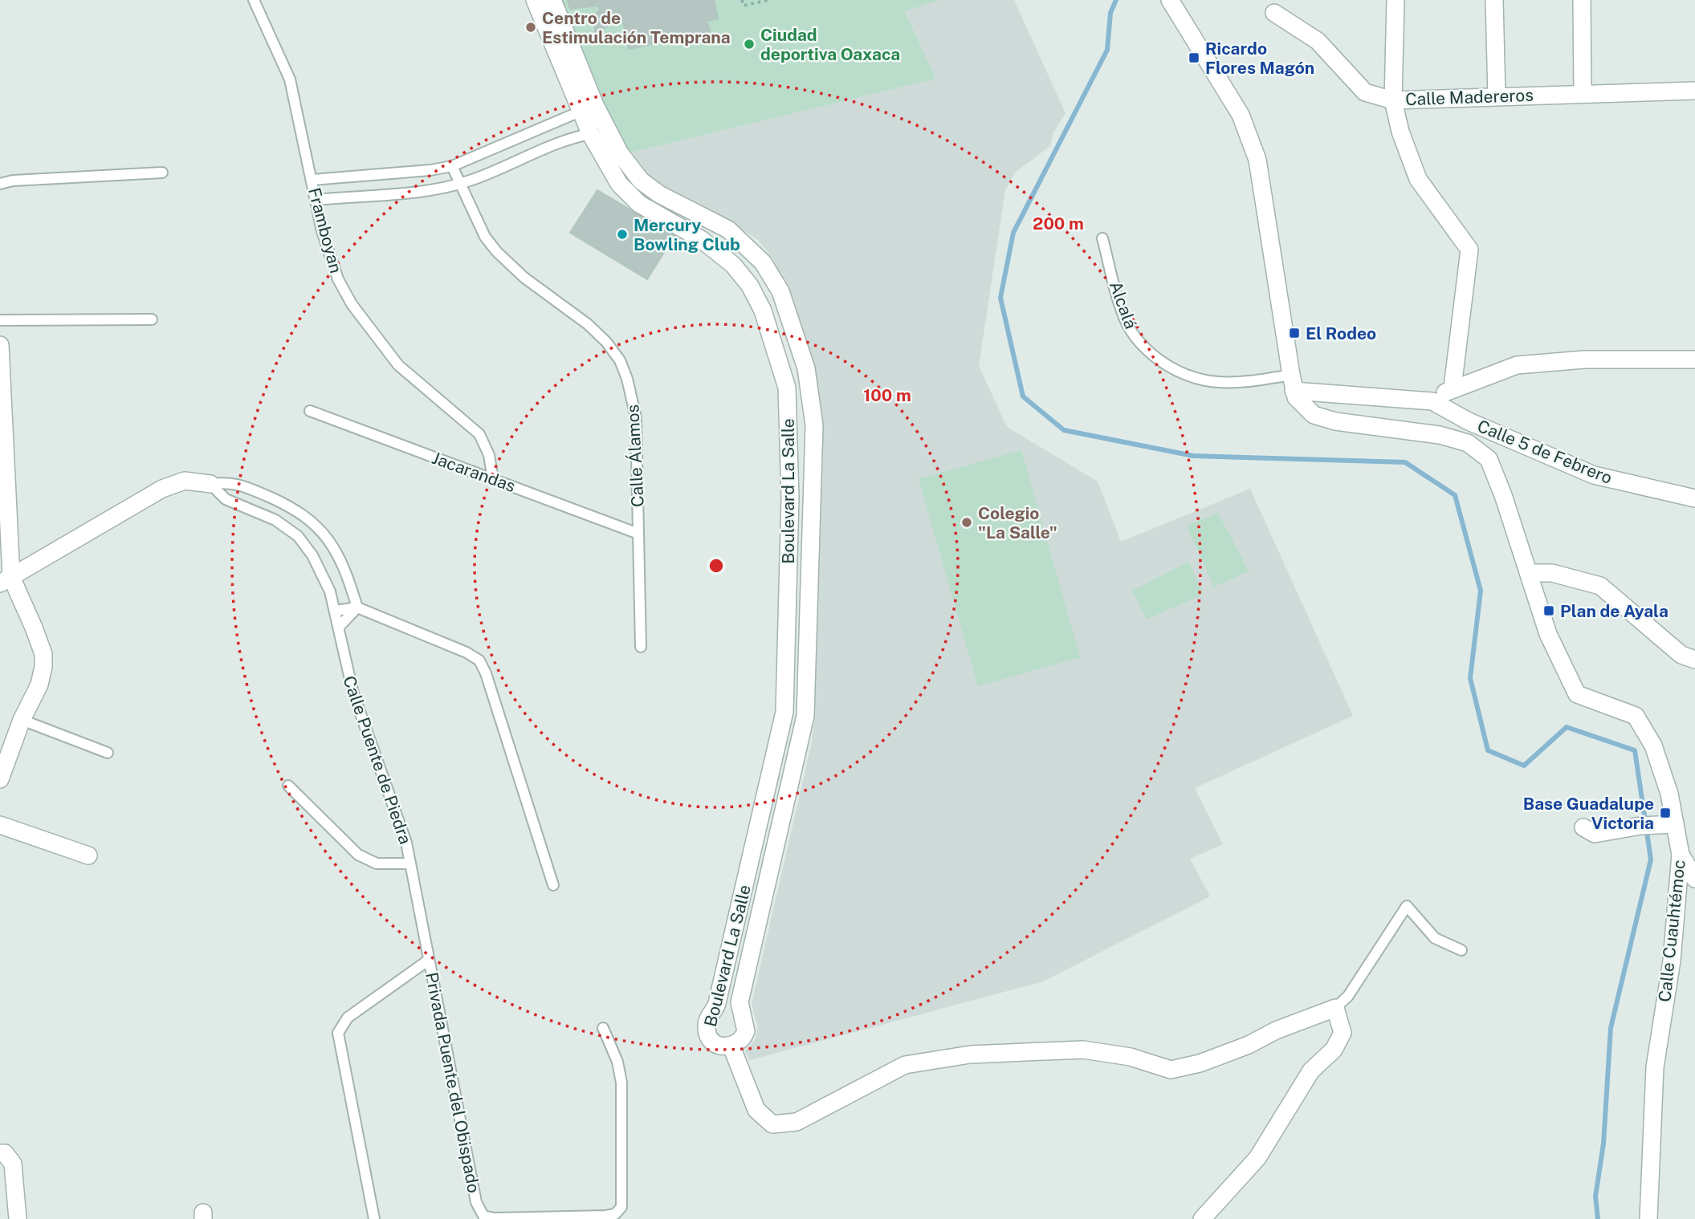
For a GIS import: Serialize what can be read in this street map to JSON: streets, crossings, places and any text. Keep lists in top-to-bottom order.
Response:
{
  "streets": {
    "street": [
      "Calle Madereros",
      "Calle 5 de Febrero",
      "Boulevard La Salle",
      "Calle Cuauhtémoc"
    ],
    "lane": [
      "Framboyan",
      "Alcalá",
      "Calle Álamos",
      "Jacarandas",
      "Calle Puente de Piedra",
      "Privada Puente del Obispado"
    ]
  },
  "crossings": [
    ["Framboyan", "Jacarandas"],
    ["Alcalá", "Calle Cuauhtémoc"],
    ["Calle Álamos", "Jacarandas"],
    ["Calle Puente de Piedra", "Privada Puente del Obispado"]
  ],
  "places": {
    "other": [
      "Centro de Estimulación Temprana",
      "Ciudad deportiva Oaxaca",
      "Mercury Bowling Club",
      "Colegio \"La Salle\""
    ],
    "transit": [
      "Ricardo Flores Magón",
      "El Rodeo",
      "Plan de Ayala",
      "Base Guadalupe Victoria"
    ]
  },
  "rings": ["200 m", "100 m"]
}
